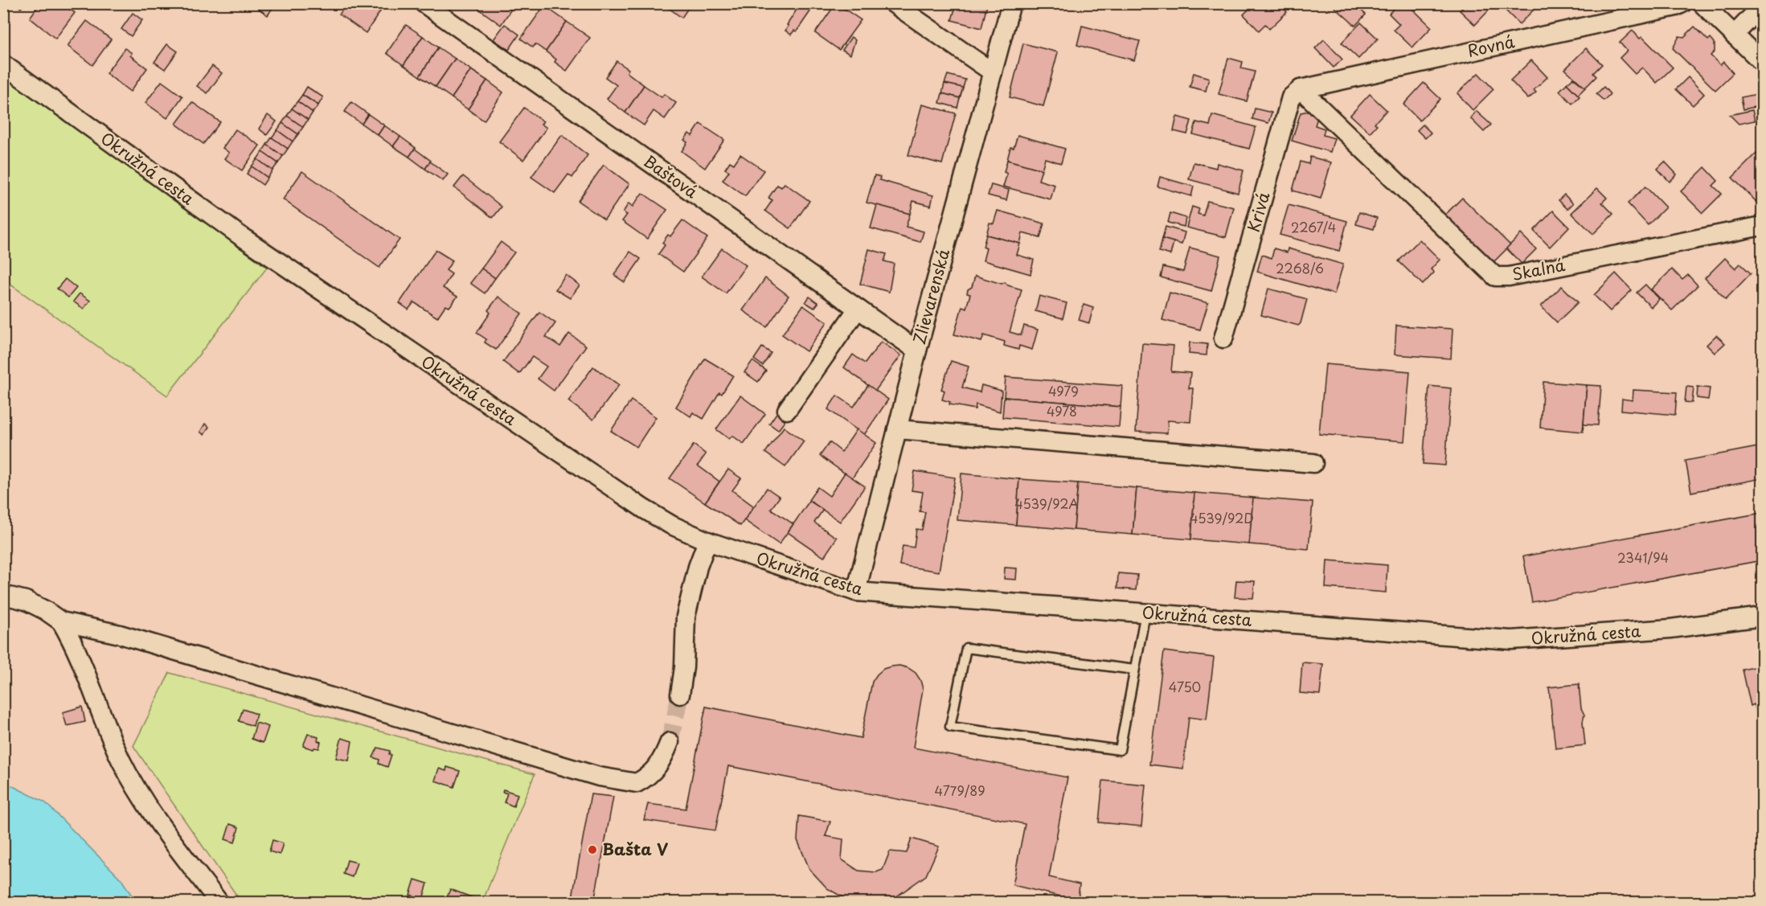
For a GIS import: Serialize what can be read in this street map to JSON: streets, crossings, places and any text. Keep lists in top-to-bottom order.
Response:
{
  "streets": {
    "street": [
      "Rovná",
      "Okružná cesta",
      "Baštová",
      "Krivá",
      "Skalná",
      "Zlievarenská"
    ]
  },
  "crossings": [
    ["Rovná", "Krivá"],
    ["Rovná", "Skalná"],
    ["Okružná cesta", "Zlievarenská"],
    ["Baštová", "Zlievarenská"],
    ["Krivá", "Skalná"]
  ],
  "places": ["Bašta V"],
  "house_numbers": [
    "2267/4",
    "2268/6",
    "4979",
    "4978",
    "4539/92A",
    "4539/92D",
    "2341/94",
    "4750",
    "4779/89"
  ]
}
